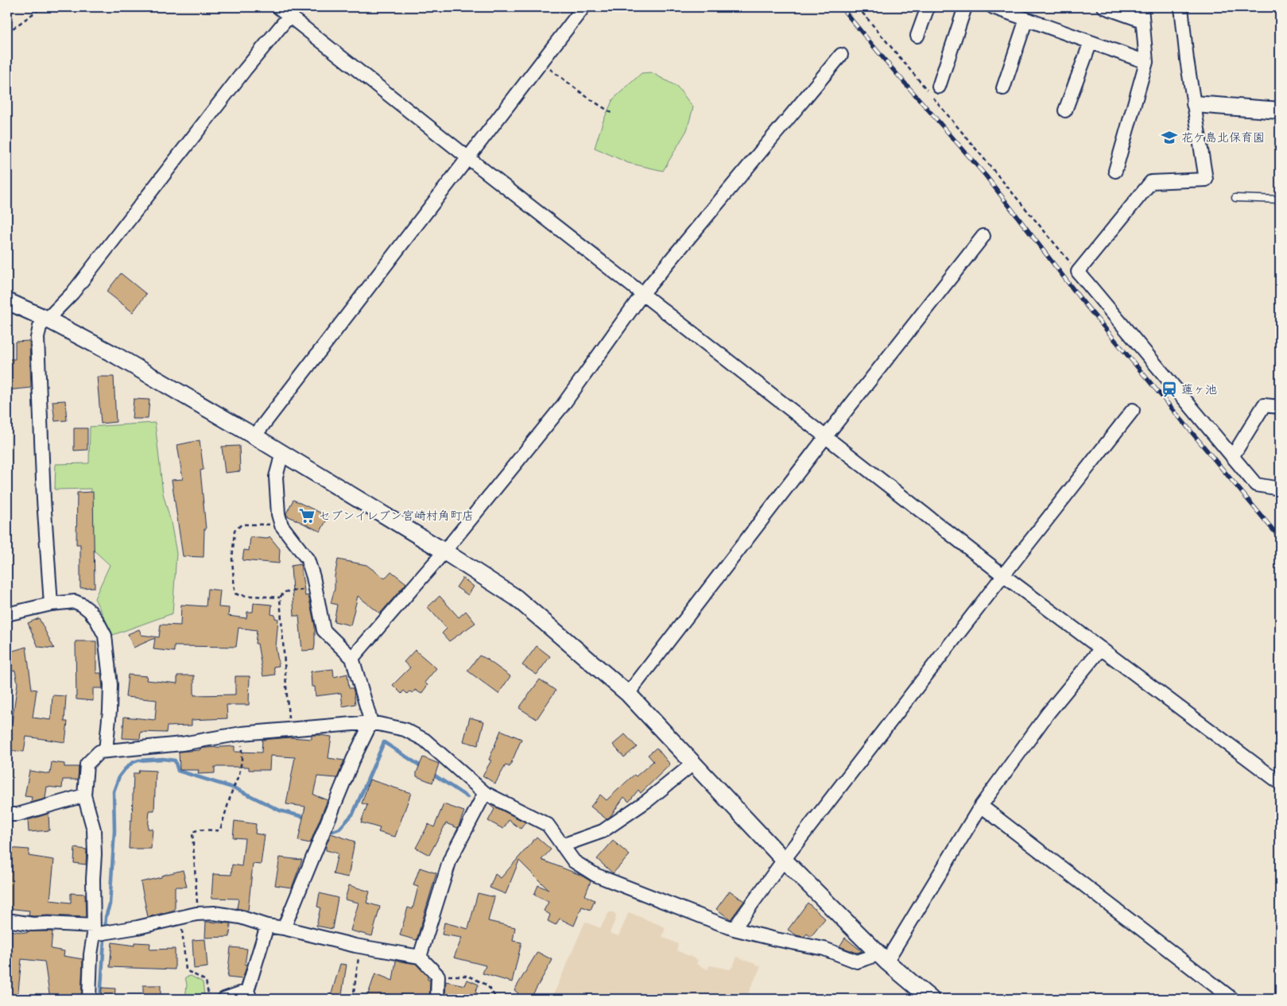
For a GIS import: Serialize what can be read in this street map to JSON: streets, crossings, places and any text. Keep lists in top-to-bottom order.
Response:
{
  "places": {
    "school or university": ["花ケ島北保育園"],
    "station": ["蓮ヶ池"],
    "supermarket": ["セブンイレブン宮崎村角町店"]
  }
}
